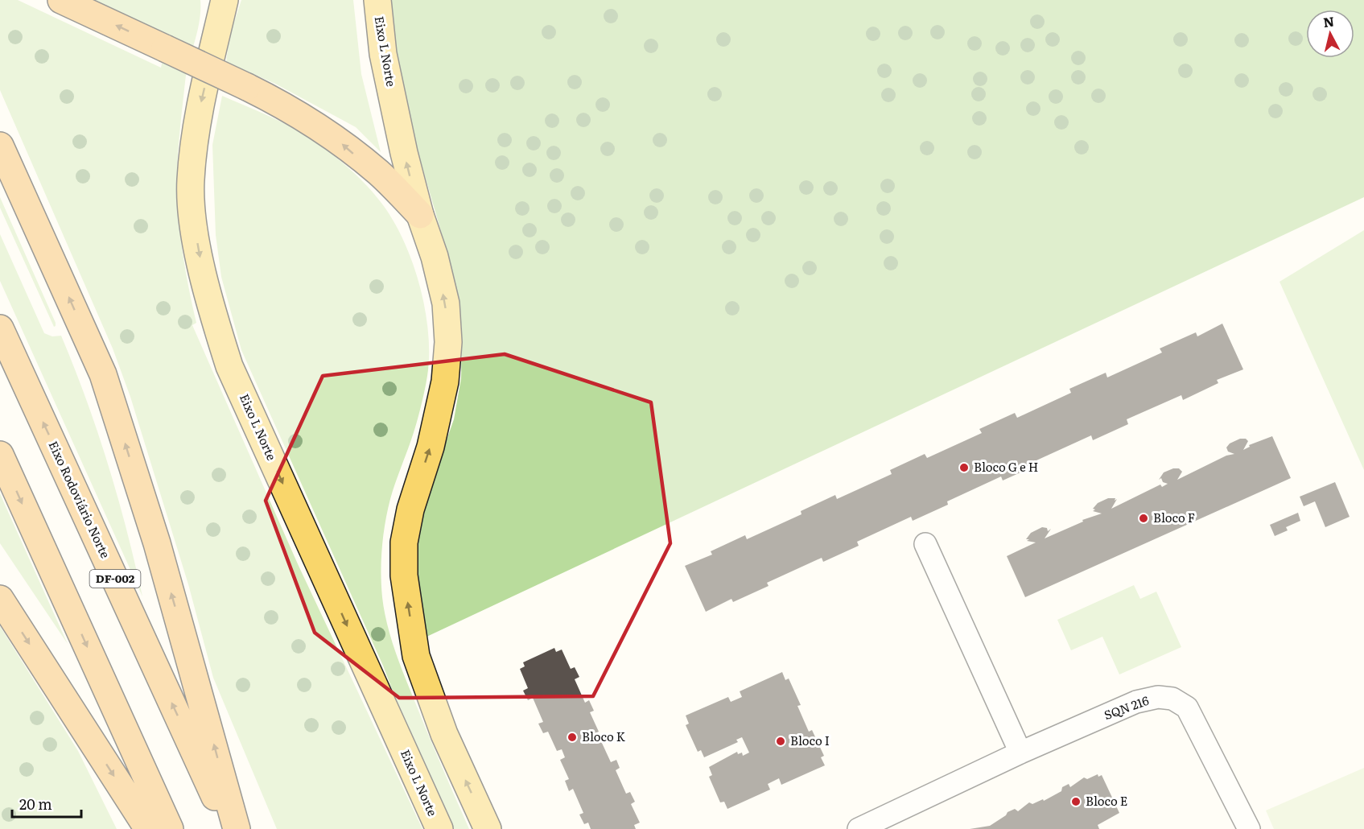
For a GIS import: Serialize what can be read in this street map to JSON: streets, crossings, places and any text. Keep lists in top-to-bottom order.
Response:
{
  "streets": {
    "highway": ["Eixo Rodoviário Norte", "DF-002"],
    "main road": ["Eixo L Norte"],
    "street": ["SQN 216"]
  },
  "places": [
    "Bloco G e H",
    "Bloco F",
    "Bloco K",
    "Bloco I",
    "Bloco E"
  ],
  "scale_bar": "20 m",
  "north": "top"
}
